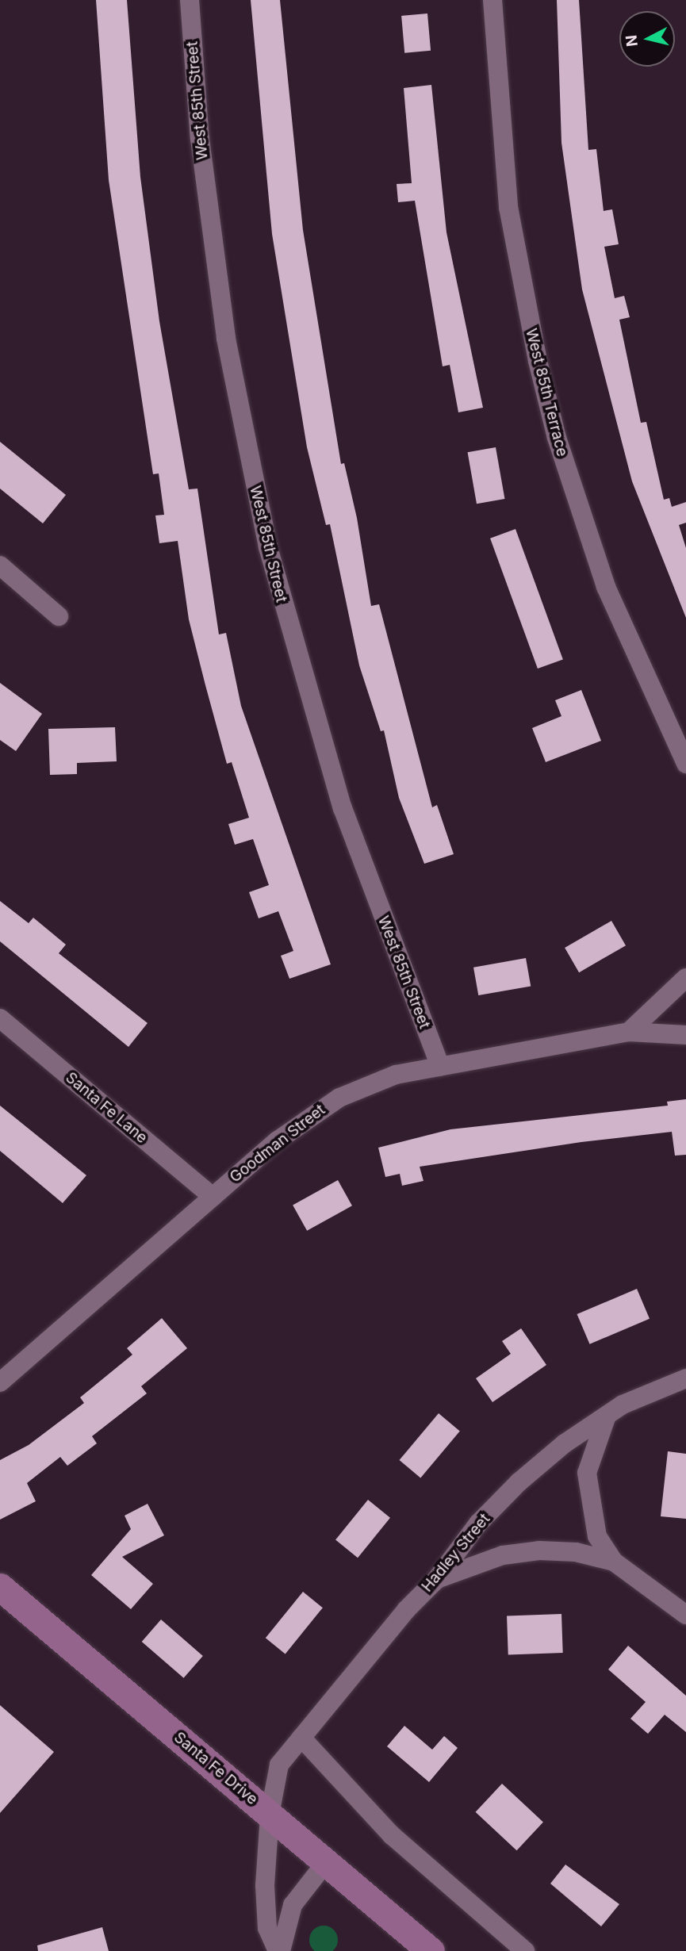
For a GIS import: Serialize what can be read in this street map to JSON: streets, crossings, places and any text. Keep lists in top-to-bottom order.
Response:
{
  "streets": {
    "main road": ["Santa Fe Drive"],
    "street": [
      "West 85th Street",
      "West 85th Terrace",
      "Santa Fe Lane",
      "Goodman Street",
      "Hadley Street"
    ]
  },
  "crossings": [
    ["West 85th Street", "Goodman Street"],
    ["Santa Fe Lane", "Goodman Street"],
    ["Hadley Street", "Santa Fe Drive"]
  ],
  "north": "left"
}
